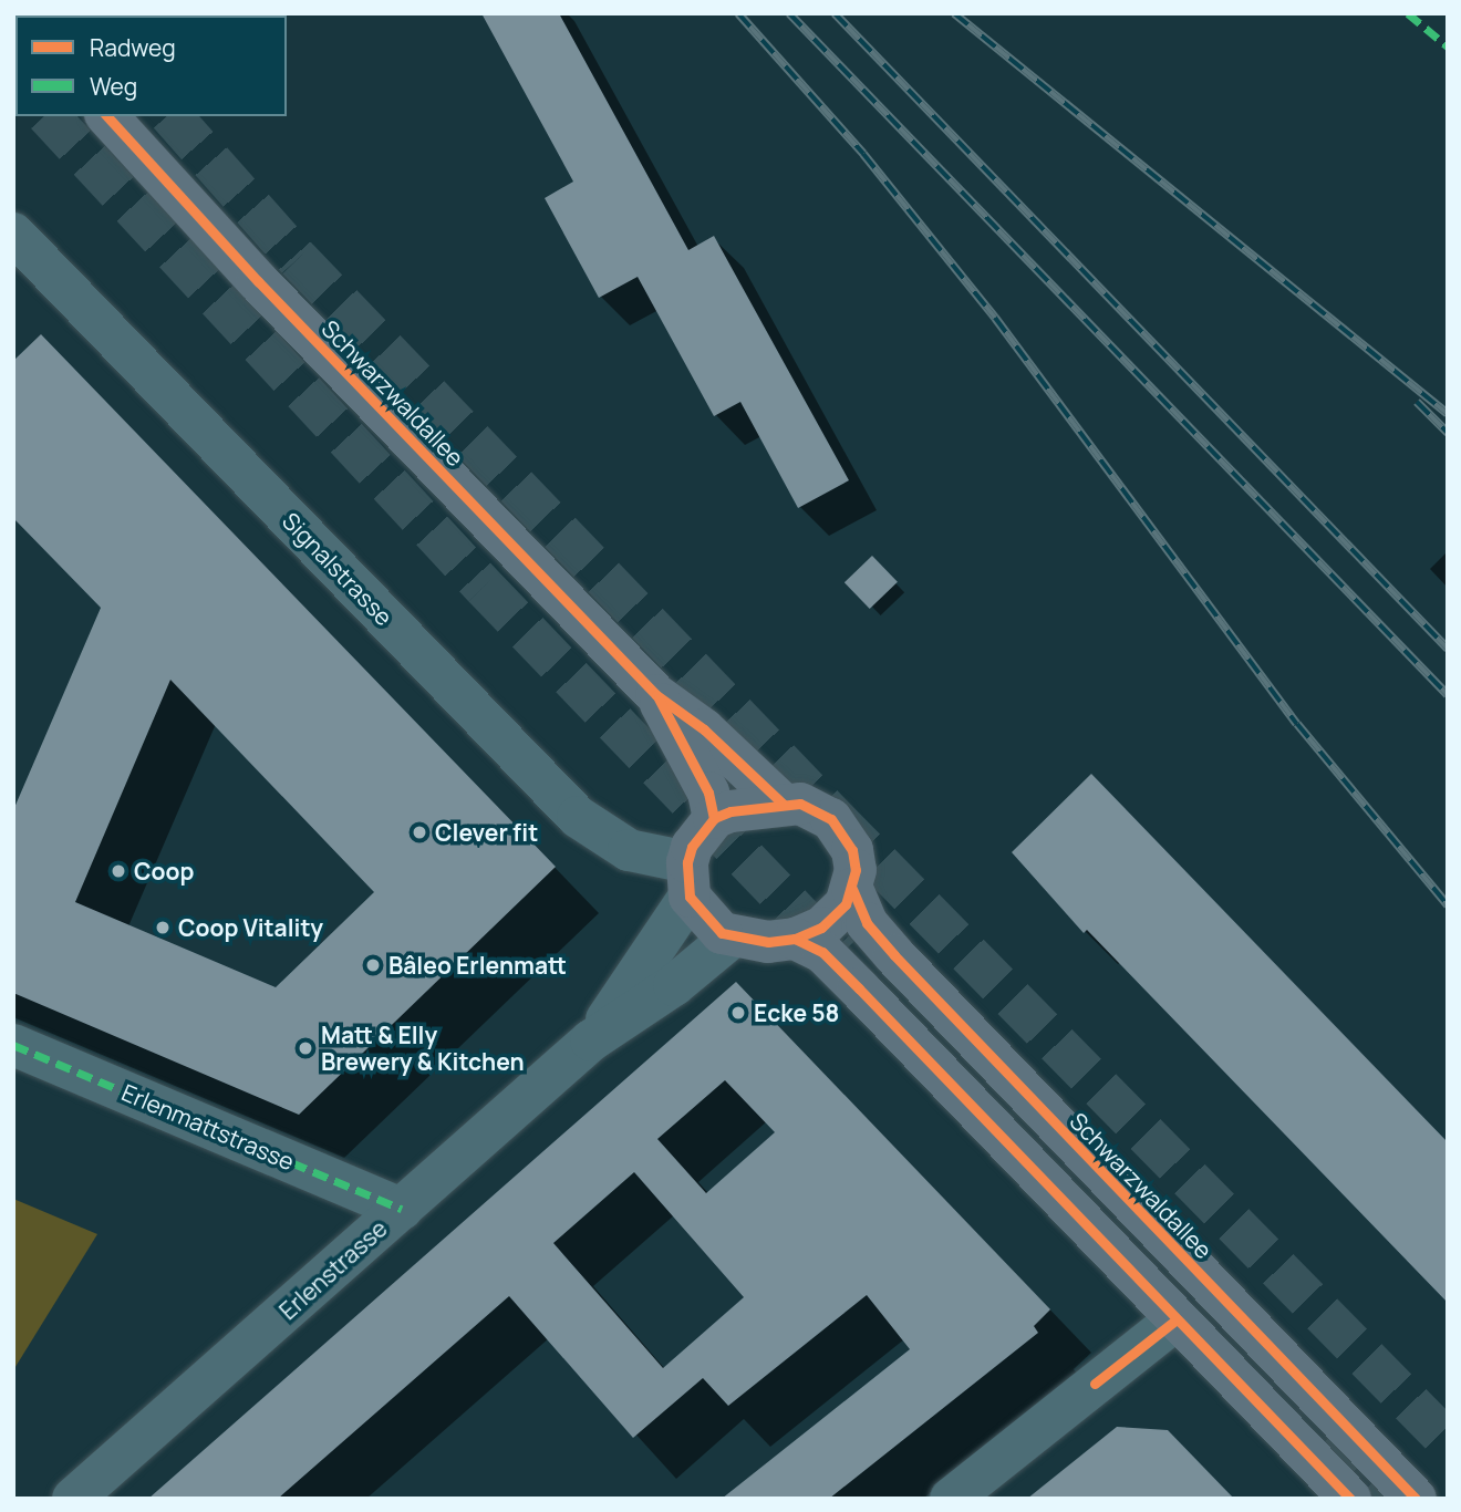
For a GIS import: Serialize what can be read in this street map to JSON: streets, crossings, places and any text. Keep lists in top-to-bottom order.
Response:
{
  "streets": {
    "main road": ["Schwarzwaldallee"],
    "street": ["Signalstrasse", "Erlenmattstrasse", "Erlenstrasse"]
  },
  "crossings": [
    ["Schwarzwaldallee", "Signalstrasse"],
    ["Schwarzwaldallee", "Erlenstrasse"],
    ["Signalstrasse", "Erlenstrasse"],
    ["Erlenmattstrasse", "Erlenstrasse"]
  ],
  "places": [
    "Clever fit",
    "Coop",
    "Coop Vitality",
    "Bâleo Erlenmatt",
    "Ecke 58",
    "Matt & Elly Brewery & Kitchen"
  ],
  "legend": ["Radweg", "Weg"]
}
